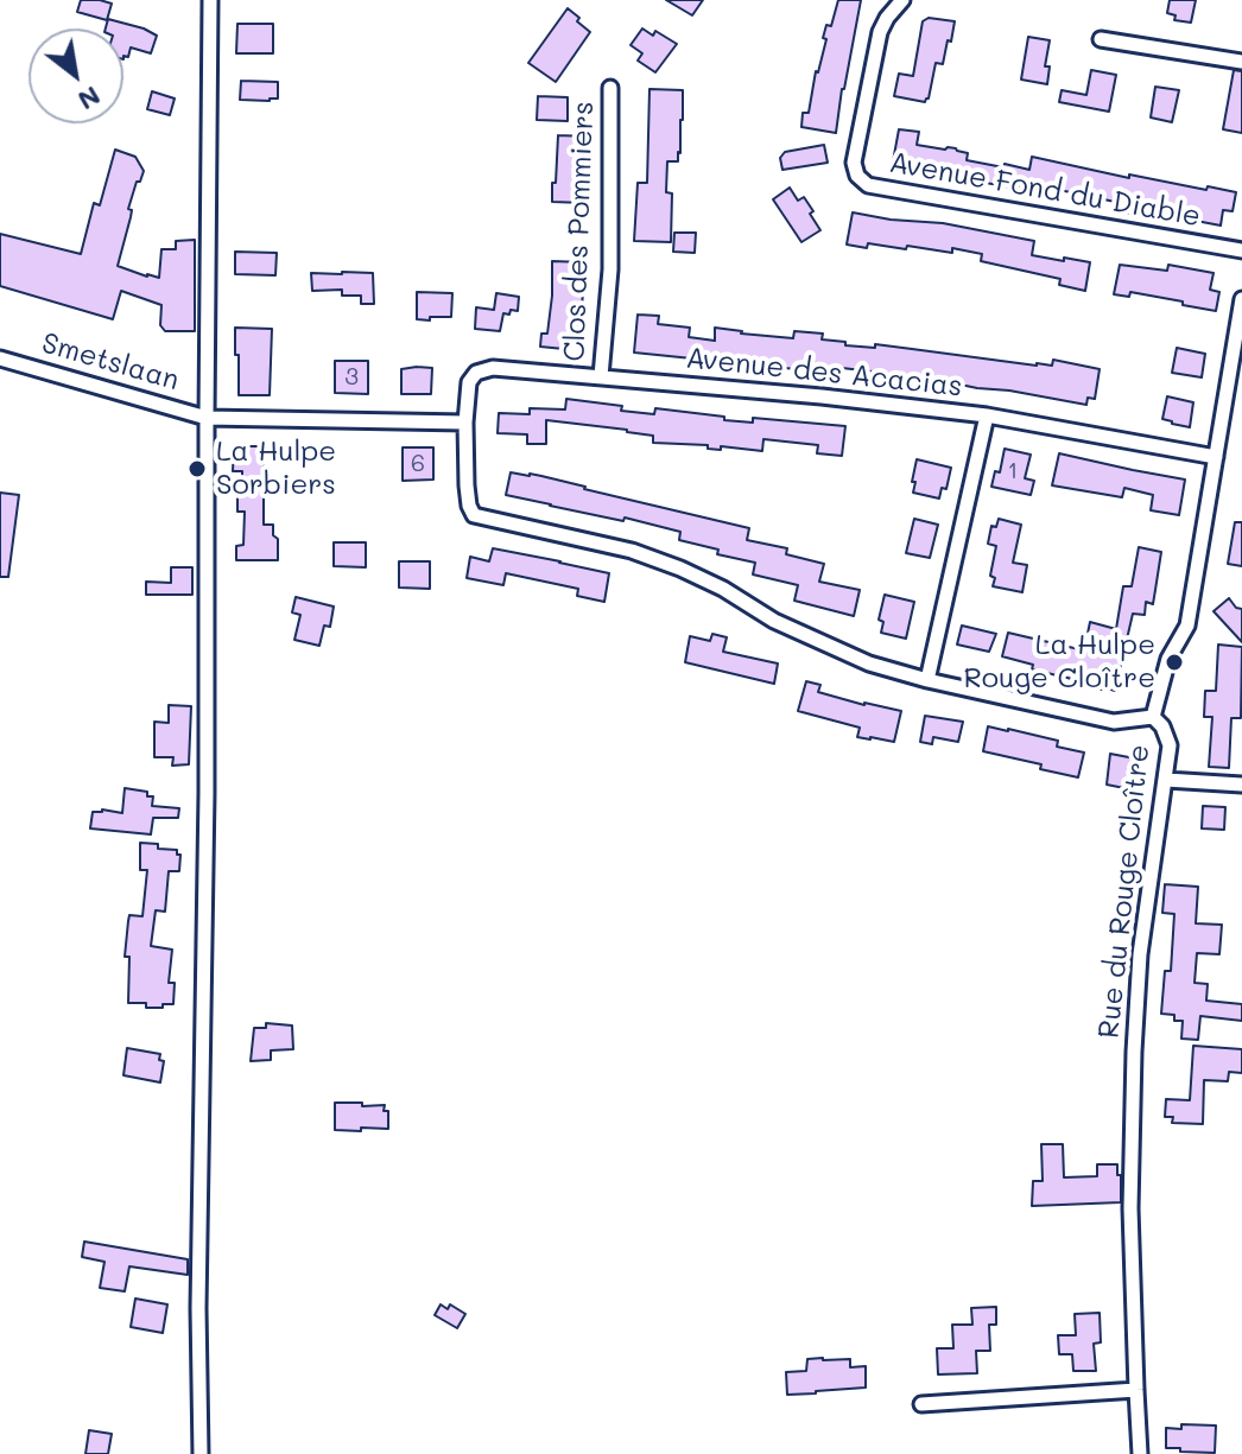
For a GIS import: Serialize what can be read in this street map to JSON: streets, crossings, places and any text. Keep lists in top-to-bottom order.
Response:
{
  "streets": {
    "street": [
      "Avenue Fond du Diable",
      "Clos des Pommiers",
      "Smetslaan",
      "Avenue des Acacias",
      "Rue du Rouge Cloître"
    ]
  },
  "crossings": [
    ["Clos des Pommiers", "Avenue des Acacias"],
    ["Smetslaan", "Avenue des Acacias"],
    ["Avenue des Acacias", "Rue du Rouge Cloître"]
  ],
  "places": ["La Hulpe Sorbiers", "La Hulpe Rouge Cloître"],
  "house_numbers": ["3", "6", "1"],
  "north": "bottom right"
}
